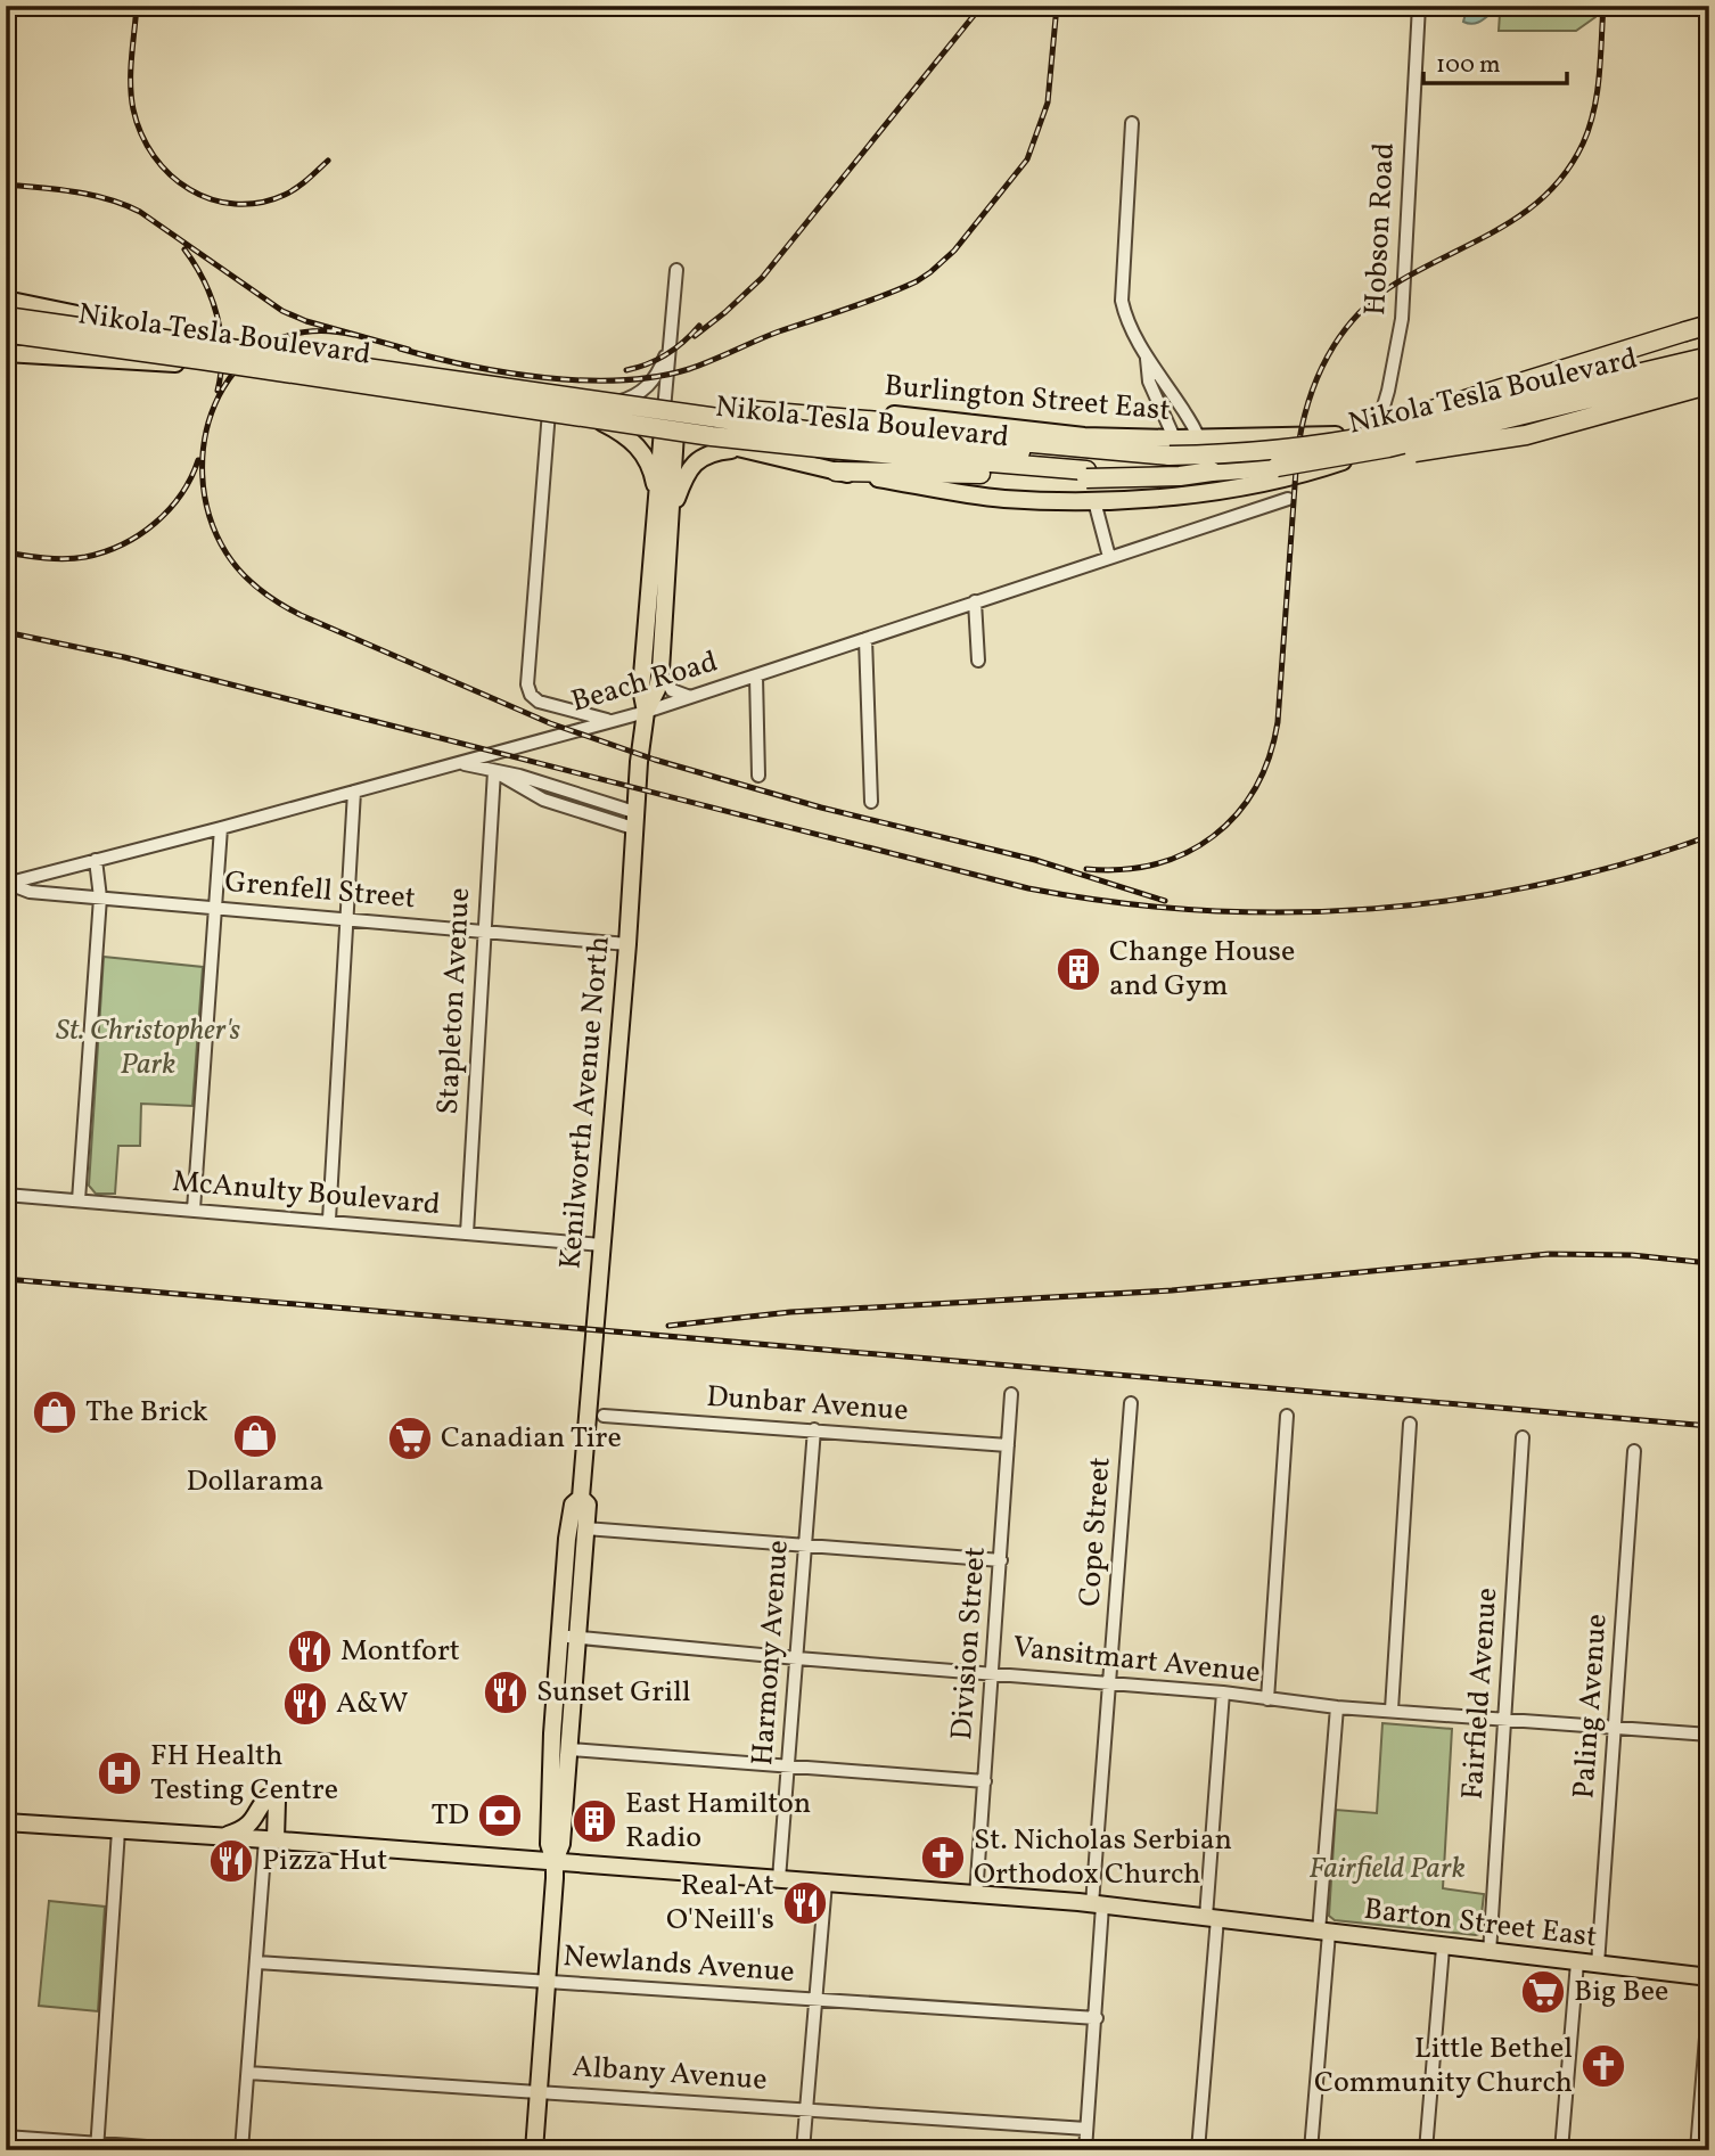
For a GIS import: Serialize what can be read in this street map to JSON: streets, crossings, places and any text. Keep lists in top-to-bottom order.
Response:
{
  "streets": {
    "highway": ["Nikola Tesla Boulevard"],
    "main road": ["Burlington Street East", "Kenilworth Avenue North", "Barton Street East"],
    "street": [
      "Hobson Road",
      "Beach Road",
      "Grenfell Street",
      "Stapleton Avenue",
      "McAnulty Boulevard",
      "Dunbar Avenue",
      "Cope Street",
      "Division Street",
      "Harmony Avenue",
      "Vansitmart Avenue",
      "Fairfield Avenue",
      "Paling Avenue",
      "Newlands Avenue",
      "Albany Avenue"
    ]
  },
  "crossings": [
    ["Hobson Road", "Burlington Street East"],
    ["Nikola Tesla Boulevard", "Burlington Street East"],
    ["Burlington Street East", "Kenilworth Avenue North"],
    ["Beach Road", "Grenfell Street"],
    ["Beach Road", "Kenilworth Avenue North"],
    ["Grenfell Street", "Stapleton Avenue"],
    ["Grenfell Street", "Kenilworth Avenue North"],
    ["Stapleton Avenue", "McAnulty Boulevard"],
    ["Kenilworth Avenue North", "McAnulty Boulevard"],
    ["Kenilworth Avenue North", "Vansitmart Avenue"],
    ["Kenilworth Avenue North", "Barton Street East"],
    ["Kenilworth Avenue North", "Newlands Avenue"],
    ["Kenilworth Avenue North", "Albany Avenue"],
    ["Dunbar Avenue", "Division Street"],
    ["Dunbar Avenue", "Harmony Avenue"],
    ["Cope Street", "Vansitmart Avenue"],
    ["Cope Street", "Barton Street East"],
    ["Cope Street", "Newlands Avenue"],
    ["Cope Street", "Albany Avenue"],
    ["Division Street", "Vansitmart Avenue"],
    ["Division Street", "Barton Street East"],
    ["Harmony Avenue", "Vansitmart Avenue"],
    ["Harmony Avenue", "Barton Street East"],
    ["Vansitmart Avenue", "Fairfield Avenue"],
    ["Vansitmart Avenue", "Paling Avenue"],
    ["Fairfield Avenue", "Barton Street East"],
    ["Paling Avenue", "Barton Street East"]
  ],
  "parks": ["St. Christopher's Park", "Fairfield Park"],
  "places": {
    "building": ["Change House and Gym", "East Hamilton Radio"],
    "shop": ["The Brick", "Dollarama"],
    "supermarket": ["Canadian Tire", "Big Bee"],
    "restaurant": [
      "Montfort",
      "Sunset Grill",
      "A&W",
      "Pizza Hut",
      "Real At O'Neill's"
    ],
    "hospital": ["FH Health Testing Centre"],
    "bank": ["TD"],
    "church": ["St. Nicholas Serbian Orthodox Church", "Little Bethel Community Church"]
  },
  "scale_bar": "100 m"
}
